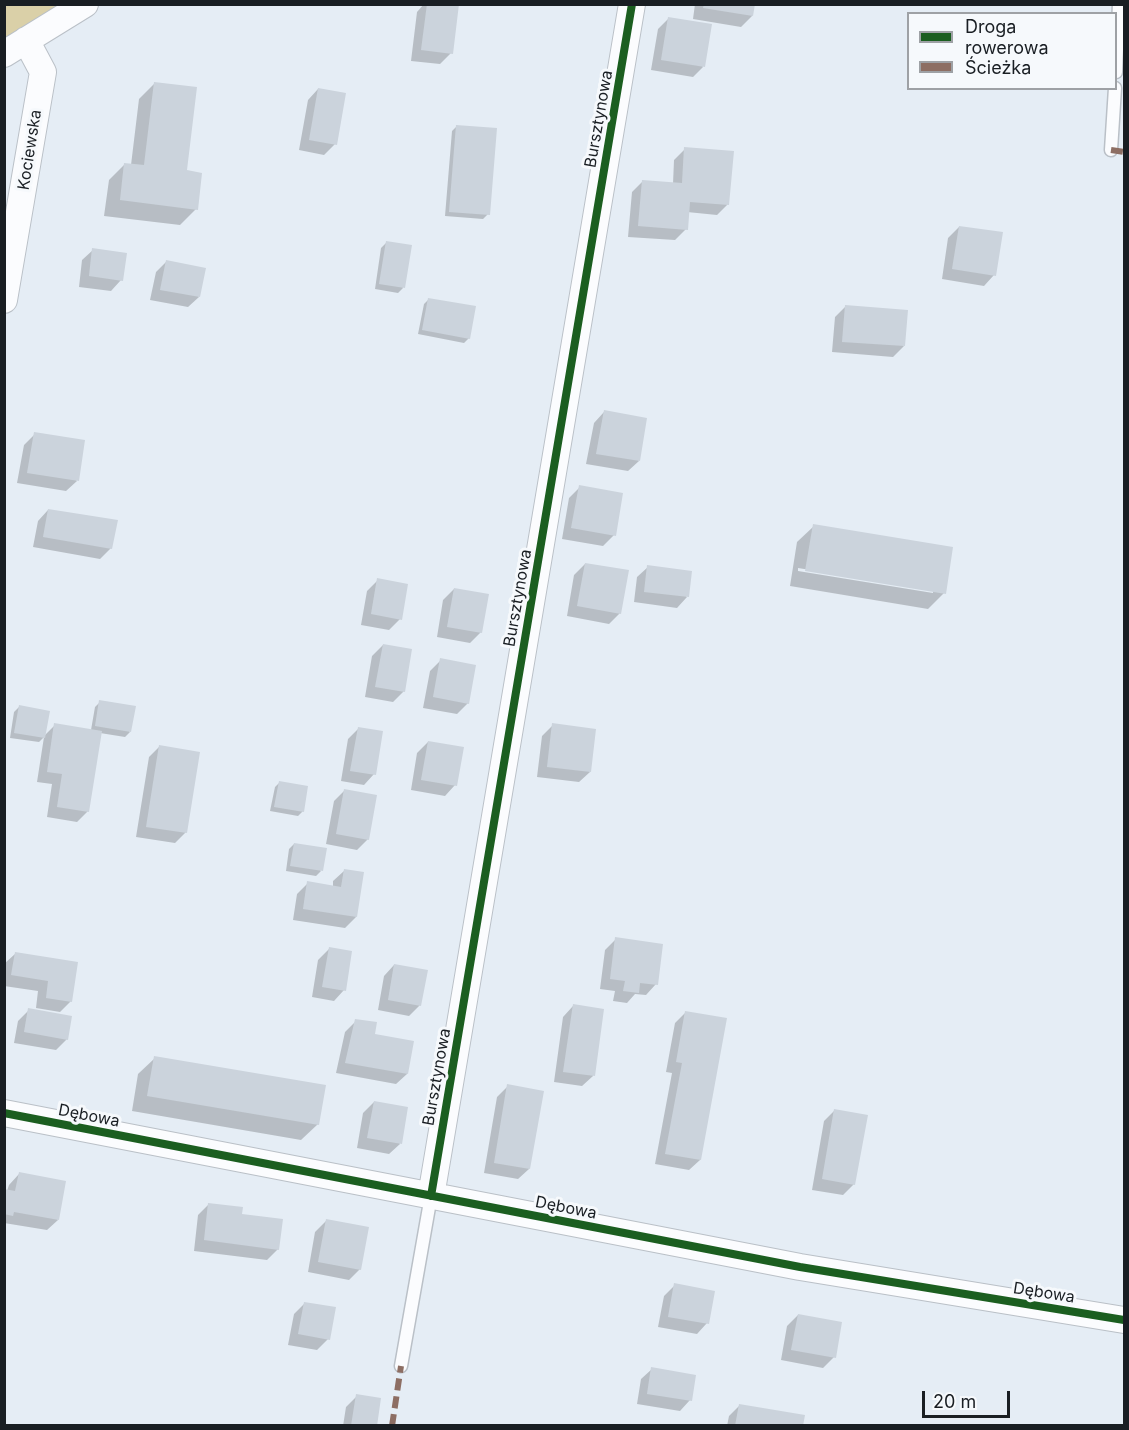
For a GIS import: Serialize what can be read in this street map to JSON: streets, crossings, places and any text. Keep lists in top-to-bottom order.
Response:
{
  "streets": {
    "street": ["Bursztynowa", "Kociewska", "Dębowa"]
  },
  "crossings": [
    ["Bursztynowa", "Dębowa"]
  ],
  "legend": ["Droga rowerowa", "Ścieżka"],
  "scale_bar": "20 m"
}
